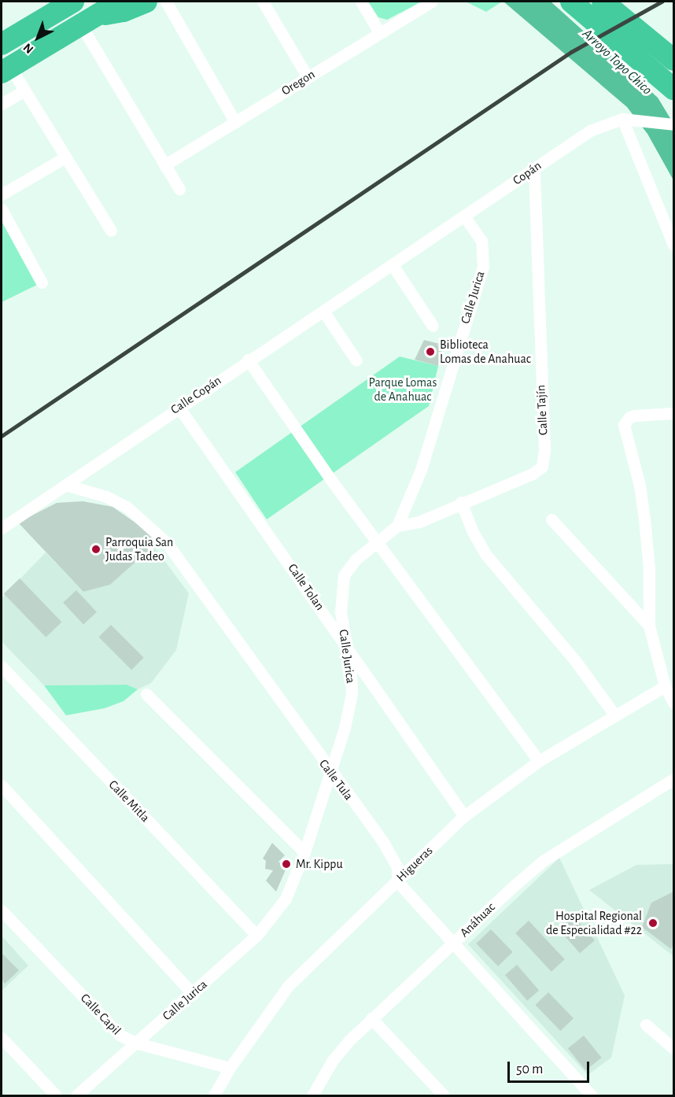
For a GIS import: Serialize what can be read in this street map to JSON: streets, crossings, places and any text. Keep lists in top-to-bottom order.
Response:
{
  "streets": {
    "street": [
      "Oregon",
      "Copán",
      "Calle Jurica",
      "Calle Copán",
      "Calle Tajín",
      "Calle Tolan",
      "Calle Tula",
      "Calle Mitla",
      "Higueras",
      "Anáhuac",
      "Calle Capil"
    ]
  },
  "crossings": [
    ["Copán", "Calle Jurica"],
    ["Copán", "Calle Copán"],
    ["Copán", "Calle Tajín"],
    ["Calle Jurica", "Calle Tajín"],
    ["Calle Jurica", "Calle Tolan"],
    ["Calle Jurica", "Calle Tula"],
    ["Calle Jurica", "Calle Mitla"],
    ["Calle Jurica", "Calle Capil"],
    ["Calle Copán", "Calle Tolan"],
    ["Calle Copán", "Calle Tula"],
    ["Calle Tolan", "Higueras"],
    ["Calle Tula", "Higueras"],
    ["Higueras", "Calle Capil"]
  ],
  "water": ["Arroyo Topo Chico"],
  "parks": ["Parque Lomas de Anahuac"],
  "places": [
    "Biblioteca Lomas de Anahuac",
    "Parroquia San Judas Tadeo",
    "Mr. Kippu",
    "Hospital Regional de Especialidad #22"
  ],
  "scale_bar": "50 m",
  "north": "bottom left"
}
